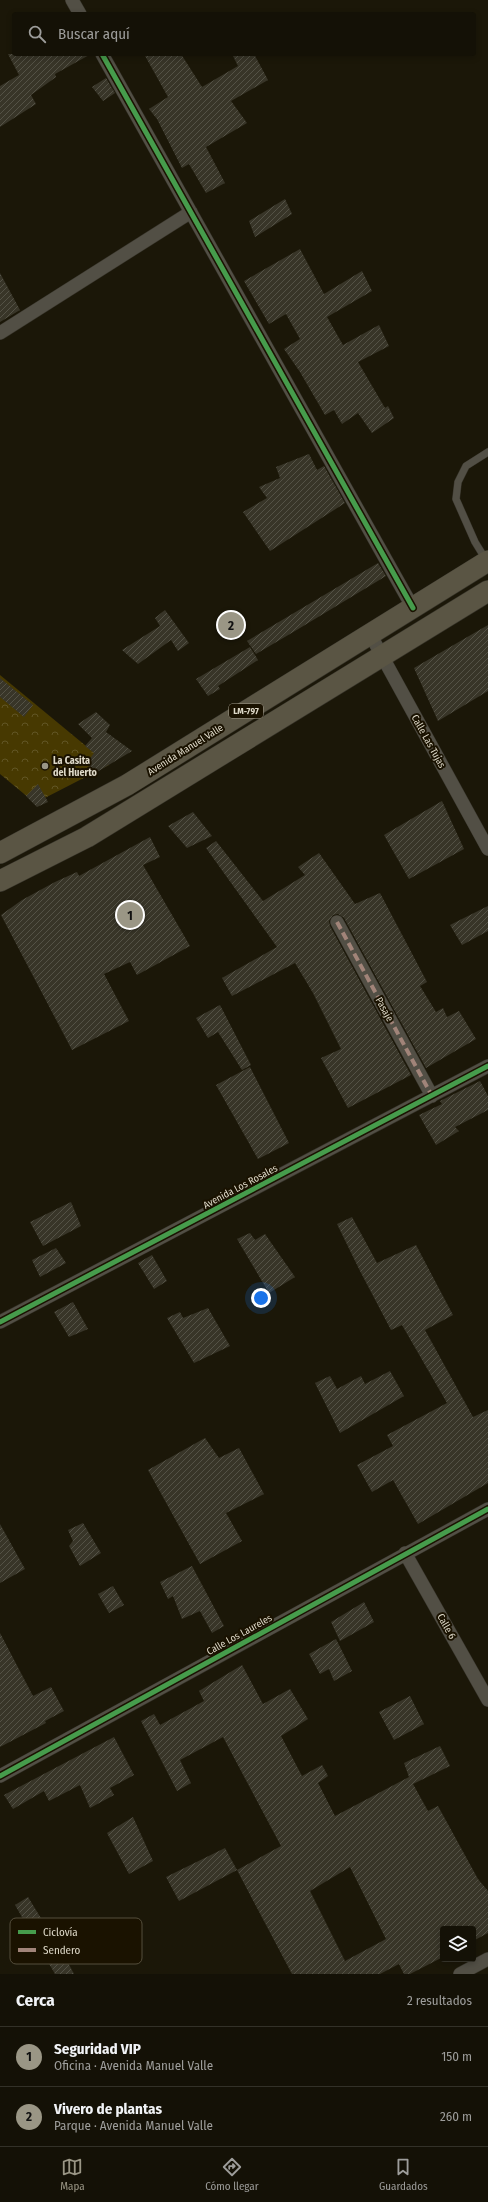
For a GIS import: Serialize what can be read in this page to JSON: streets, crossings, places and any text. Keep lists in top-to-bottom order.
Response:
{
  "streets": {
    "main road": ["LM-797", "Avenida Manuel Valle"],
    "street": [
      "Calle Las Tujas",
      "Pasaje",
      "Avenida Los Rosales",
      "Calle 6",
      "Calle Los Laureles"
    ]
  },
  "crossings": [
    ["LM-797", "Calle Las Tujas"],
    ["Calle Las Tujas", "Avenida Manuel Valle"],
    ["Pasaje", "Avenida Los Rosales"],
    ["Calle 6", "Calle Los Laureles"]
  ],
  "places": ["La Casita del Huerto"],
  "legend": ["Ciclovía", "Sendero"],
  "page": {
    "search": "Buscar aquí",
    "pins": ["2", "1"],
    "heading": ["Cerca", "2 resultados"],
    "list": [
      {
        "mark": "1",
        "name": "Seguridad VIP",
        "note": "Oficina · Avenida Manuel Valle",
        "value": "150 m"
      },
      {
        "mark": "2",
        "name": "Vivero de plantas",
        "note": "Parque · Avenida Manuel Valle",
        "value": "260 m"
      }
    ],
    "nav": ["Mapa", "Cómo llegar", "Guardados"]
  }
}
